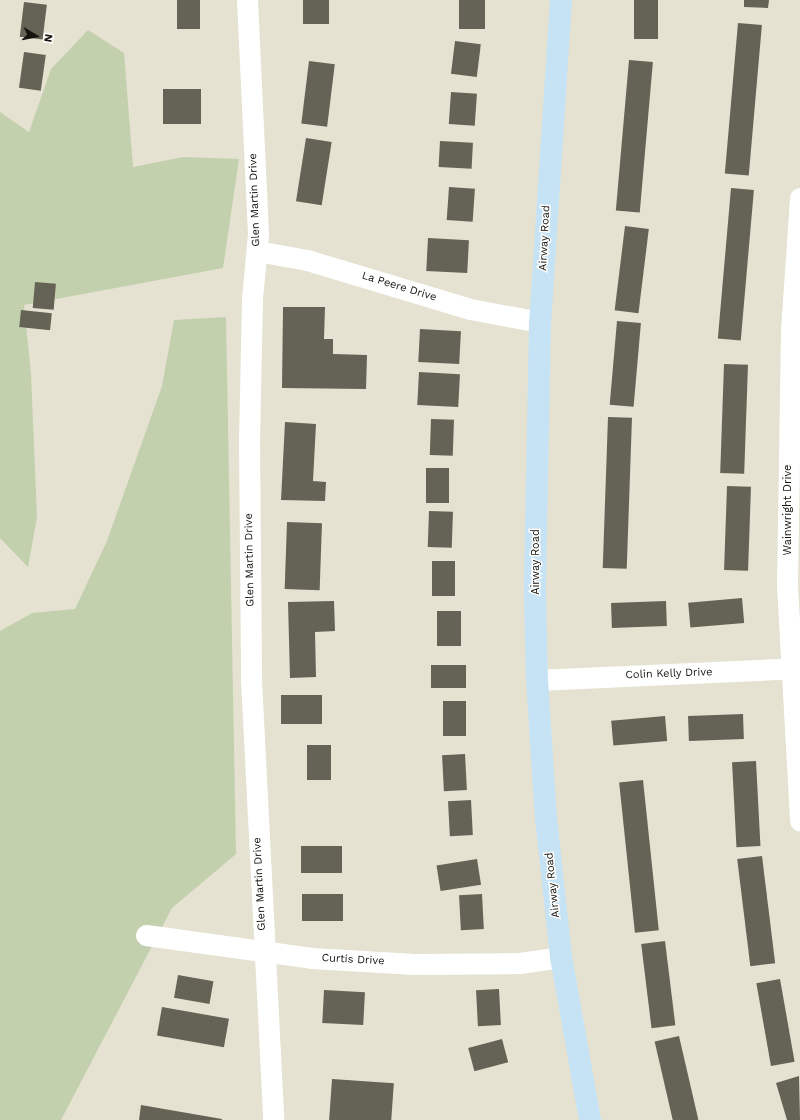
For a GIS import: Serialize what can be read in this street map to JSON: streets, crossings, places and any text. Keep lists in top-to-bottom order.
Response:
{
  "streets": {
    "main road": ["Airway Road"],
    "street": [
      "Glen Martin Drive",
      "La Peere Drive",
      "Wainwright Drive",
      "Colin Kelly Drive",
      "Curtis Drive"
    ]
  },
  "crossings": [
    ["Glen Martin Drive", "La Peere Drive"],
    ["Glen Martin Drive", "Curtis Drive"],
    ["Airway Road", "La Peere Drive"],
    ["Airway Road", "Colin Kelly Drive"],
    ["Airway Road", "Curtis Drive"],
    ["Wainwright Drive", "Colin Kelly Drive"]
  ],
  "north": "right"
}
